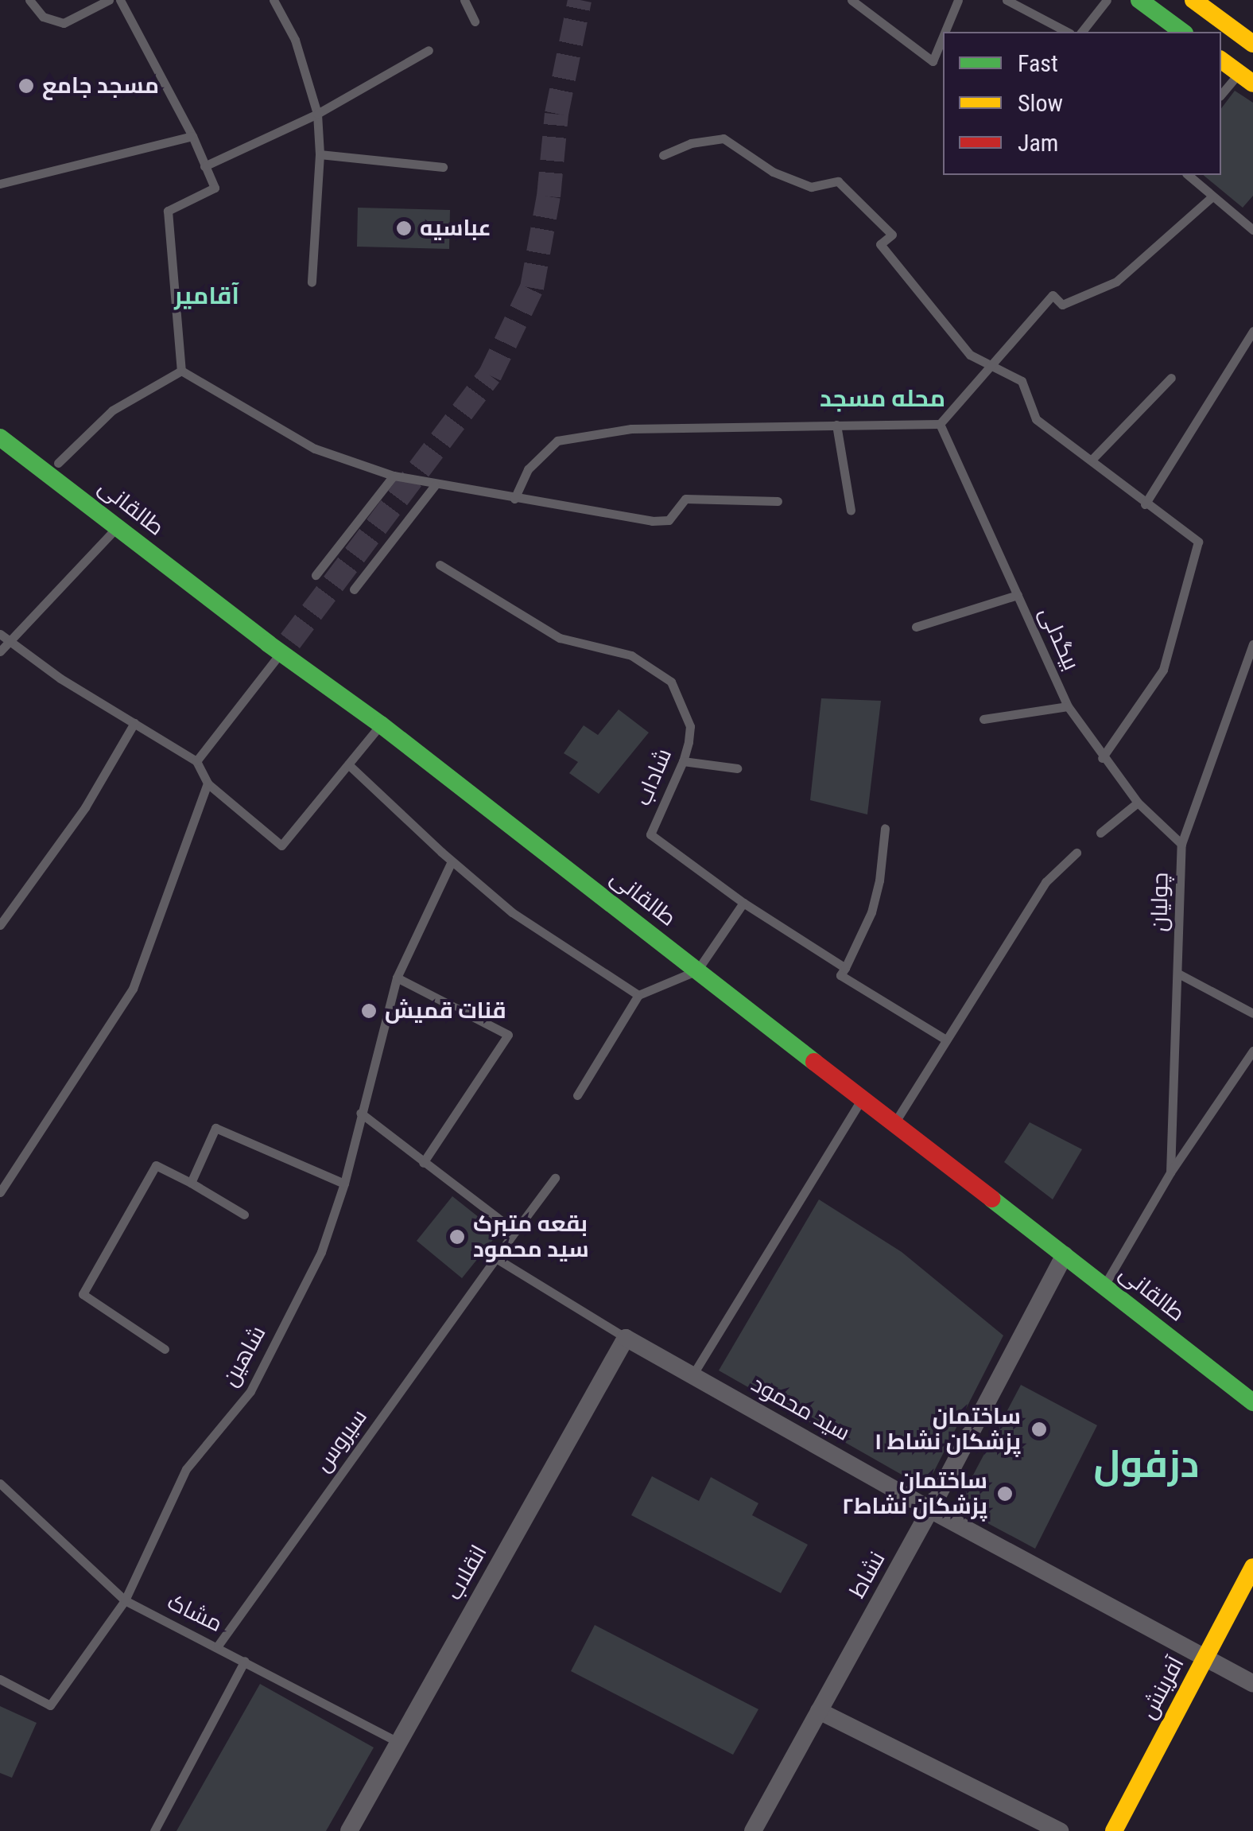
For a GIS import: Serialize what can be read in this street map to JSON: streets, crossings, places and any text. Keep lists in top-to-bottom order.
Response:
{
  "streets": {
    "main road": ["طالقانی", "آفرینش"],
    "street": ["سید محمود", "انقلاب", "نشاط"],
    "lane": [
      "بیگدلی",
      "شاداب",
      "چولیان",
      "شاهین",
      "سیروس",
      "مشاک"
    ]
  },
  "crossings": [
    ["طالقانی", "نشاط"],
    ["بیگدلی", "چولیان"],
    ["شاهین", "مشاک"],
    ["سید محمود", "سیروس"],
    ["سید محمود", "انقلاب"],
    ["سید محمود", "نشاط"],
    ["سید محمود", "آفرینش"],
    ["سیروس", "مشاک"],
    ["انقلاب", "مشاک"]
  ],
  "districts": ["آقامیر", "محله مسجد", "دزفول"],
  "places": [
    "مسجد جامع",
    "عباسیه",
    "قنات قمیش",
    "بقعه متبرک سید محمود",
    "ساختمان پزشکان نشاط ۱",
    "ساختمان پزشکان نشاط۲"
  ],
  "legend": ["Fast", "Slow", "Jam"]
}
